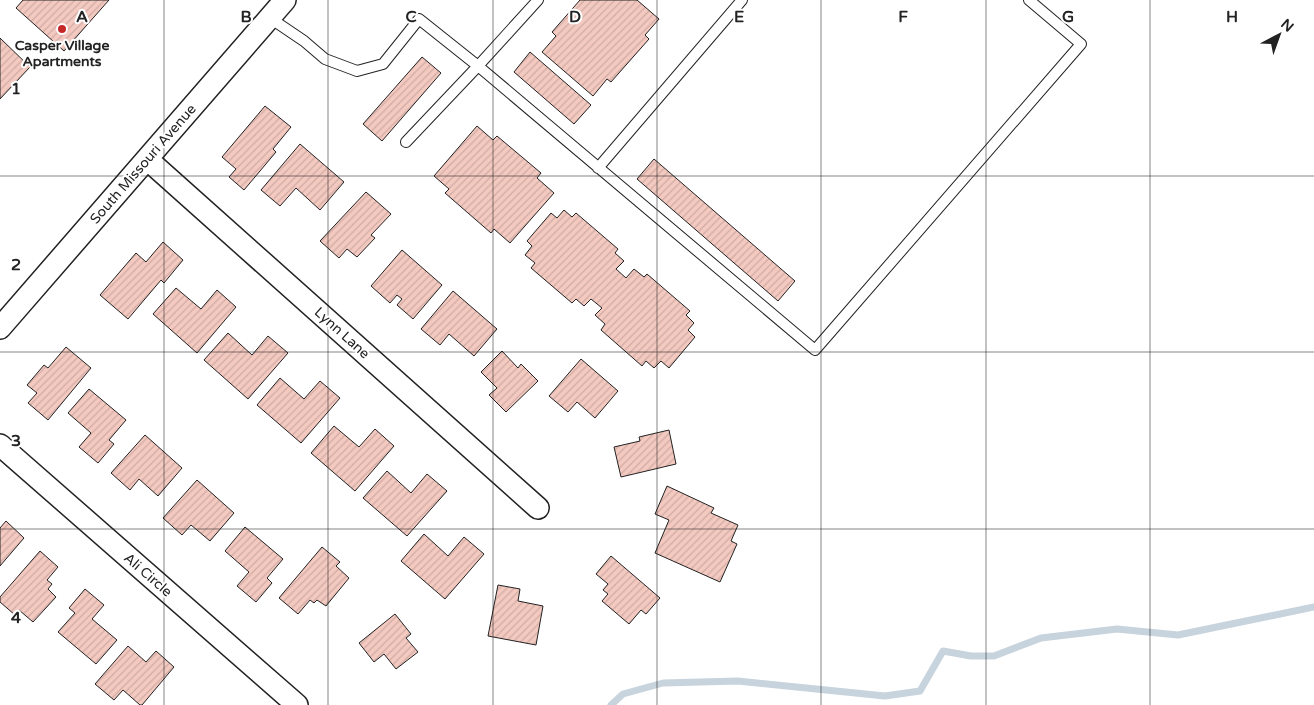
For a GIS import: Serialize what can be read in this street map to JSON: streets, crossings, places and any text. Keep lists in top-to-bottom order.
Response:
{
  "streets": {
    "street": ["South Missouri Avenue", "Lynn Lane", "Ali Circle"]
  },
  "crossings": [
    ["South Missouri Avenue", "Lynn Lane"]
  ],
  "places": ["Casper Village Apartments"],
  "north": "top right",
  "grid": {
    "columns": [
      "A",
      "B",
      "C",
      "D",
      "E",
      "F",
      "G",
      "H"
    ],
    "rows": [
      "1",
      "2",
      "3",
      "4"
    ]
  }
}
